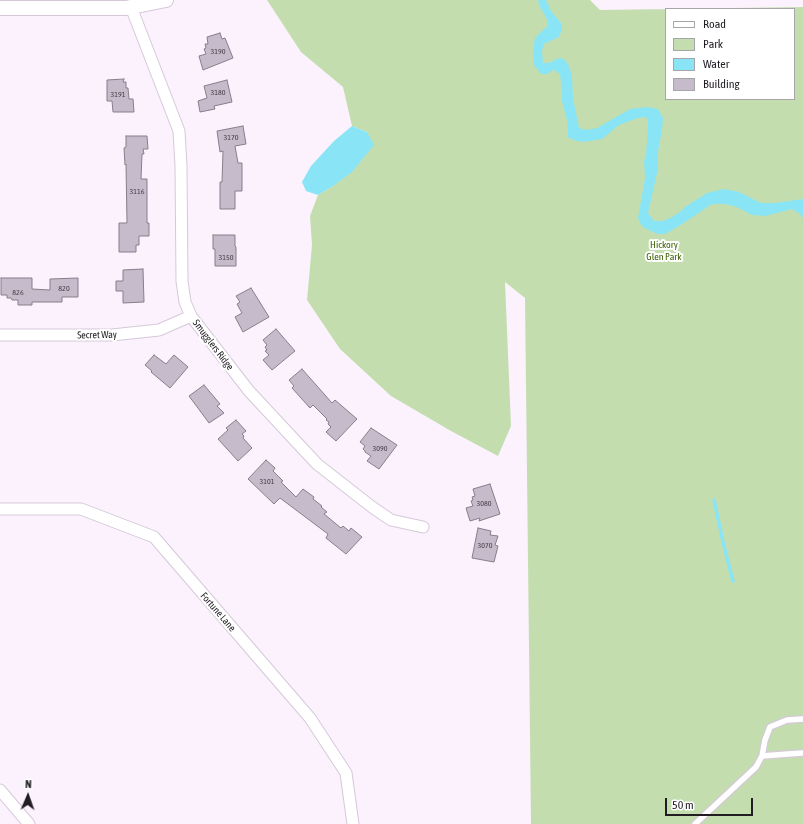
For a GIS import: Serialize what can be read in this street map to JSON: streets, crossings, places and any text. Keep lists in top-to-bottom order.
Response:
{
  "streets": {
    "street": ["Secret Way", "Smugglers Ridge", "Fortune Lane"]
  },
  "crossings": [
    ["Secret Way", "Smugglers Ridge"]
  ],
  "parks": ["Hickory Glen Park"],
  "house_numbers": [
    "3190",
    "3180",
    "3191",
    "3170",
    "3116",
    "3150",
    "820",
    "826",
    "3090",
    "3101",
    "3080",
    "3070"
  ],
  "legend": [
    "Road",
    "Park",
    "Water",
    "Building"
  ],
  "scale_bar": "50 m",
  "north": "top"
}
